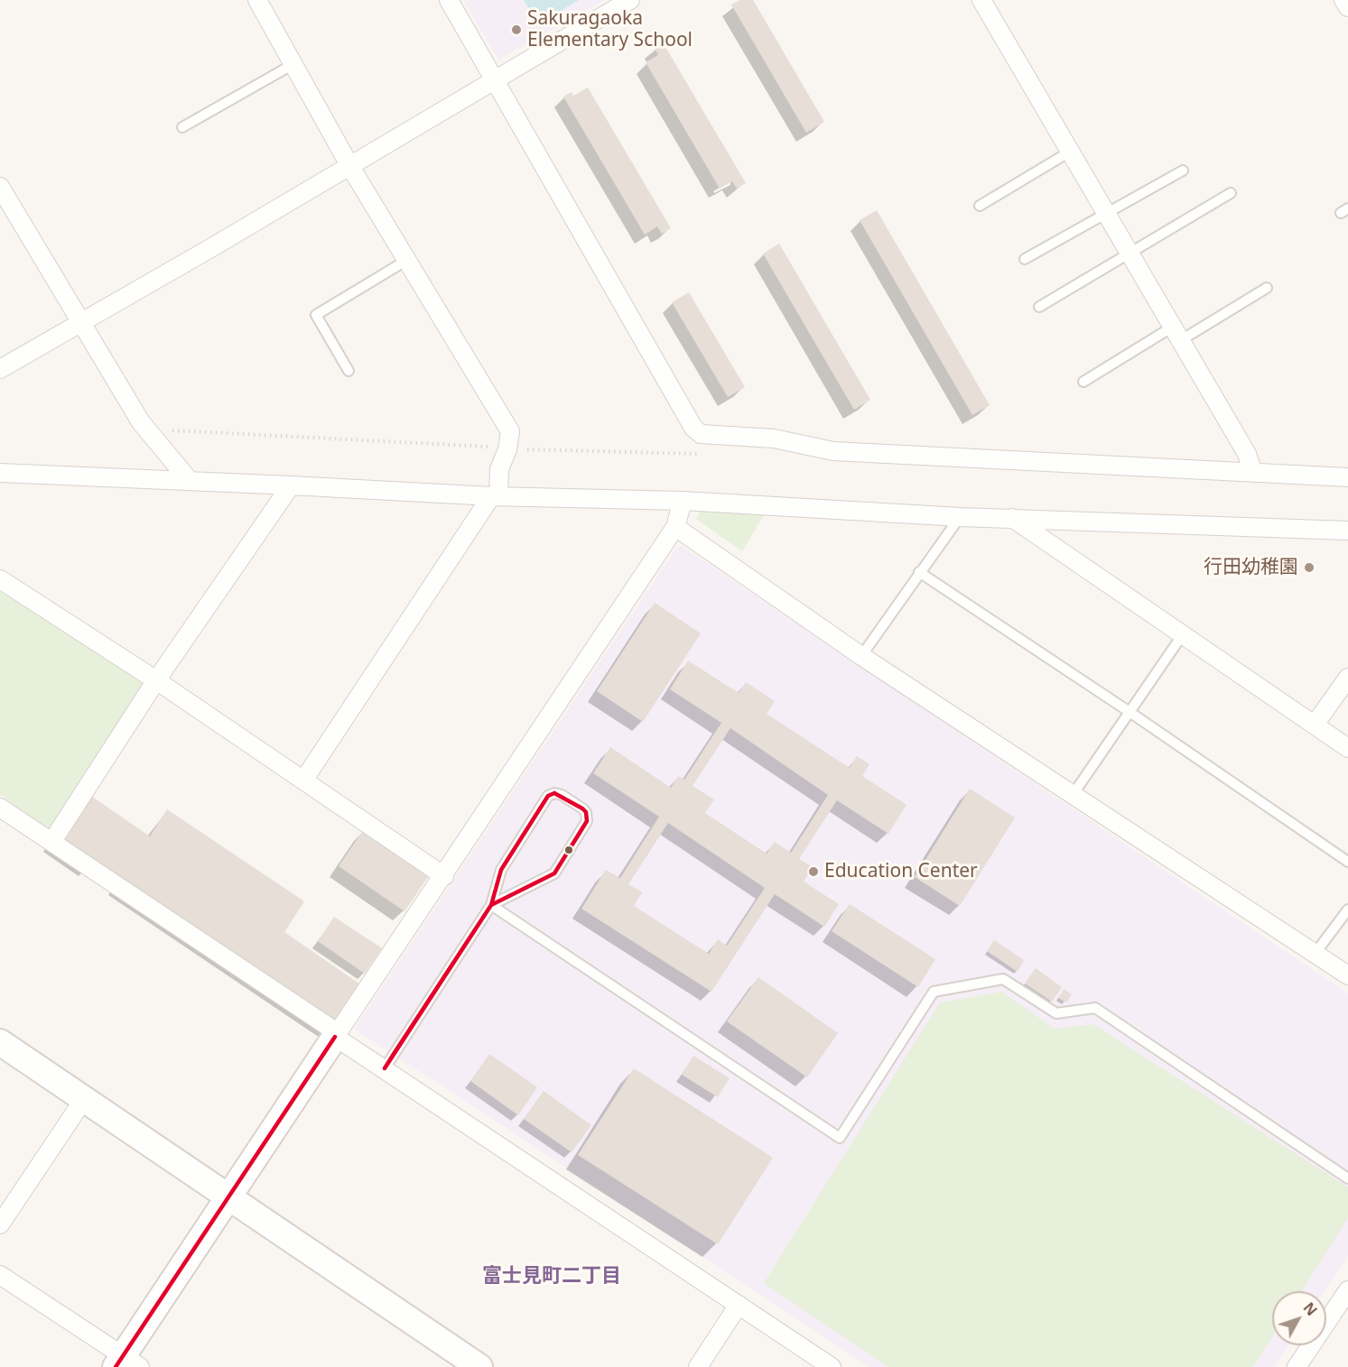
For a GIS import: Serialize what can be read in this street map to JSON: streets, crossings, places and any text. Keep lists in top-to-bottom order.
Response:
{
  "districts": ["富士見町二丁目"],
  "places": ["Sakuragaoka Elementary School", "行田幼稚園", "Education Center"],
  "north": "top right"
}
